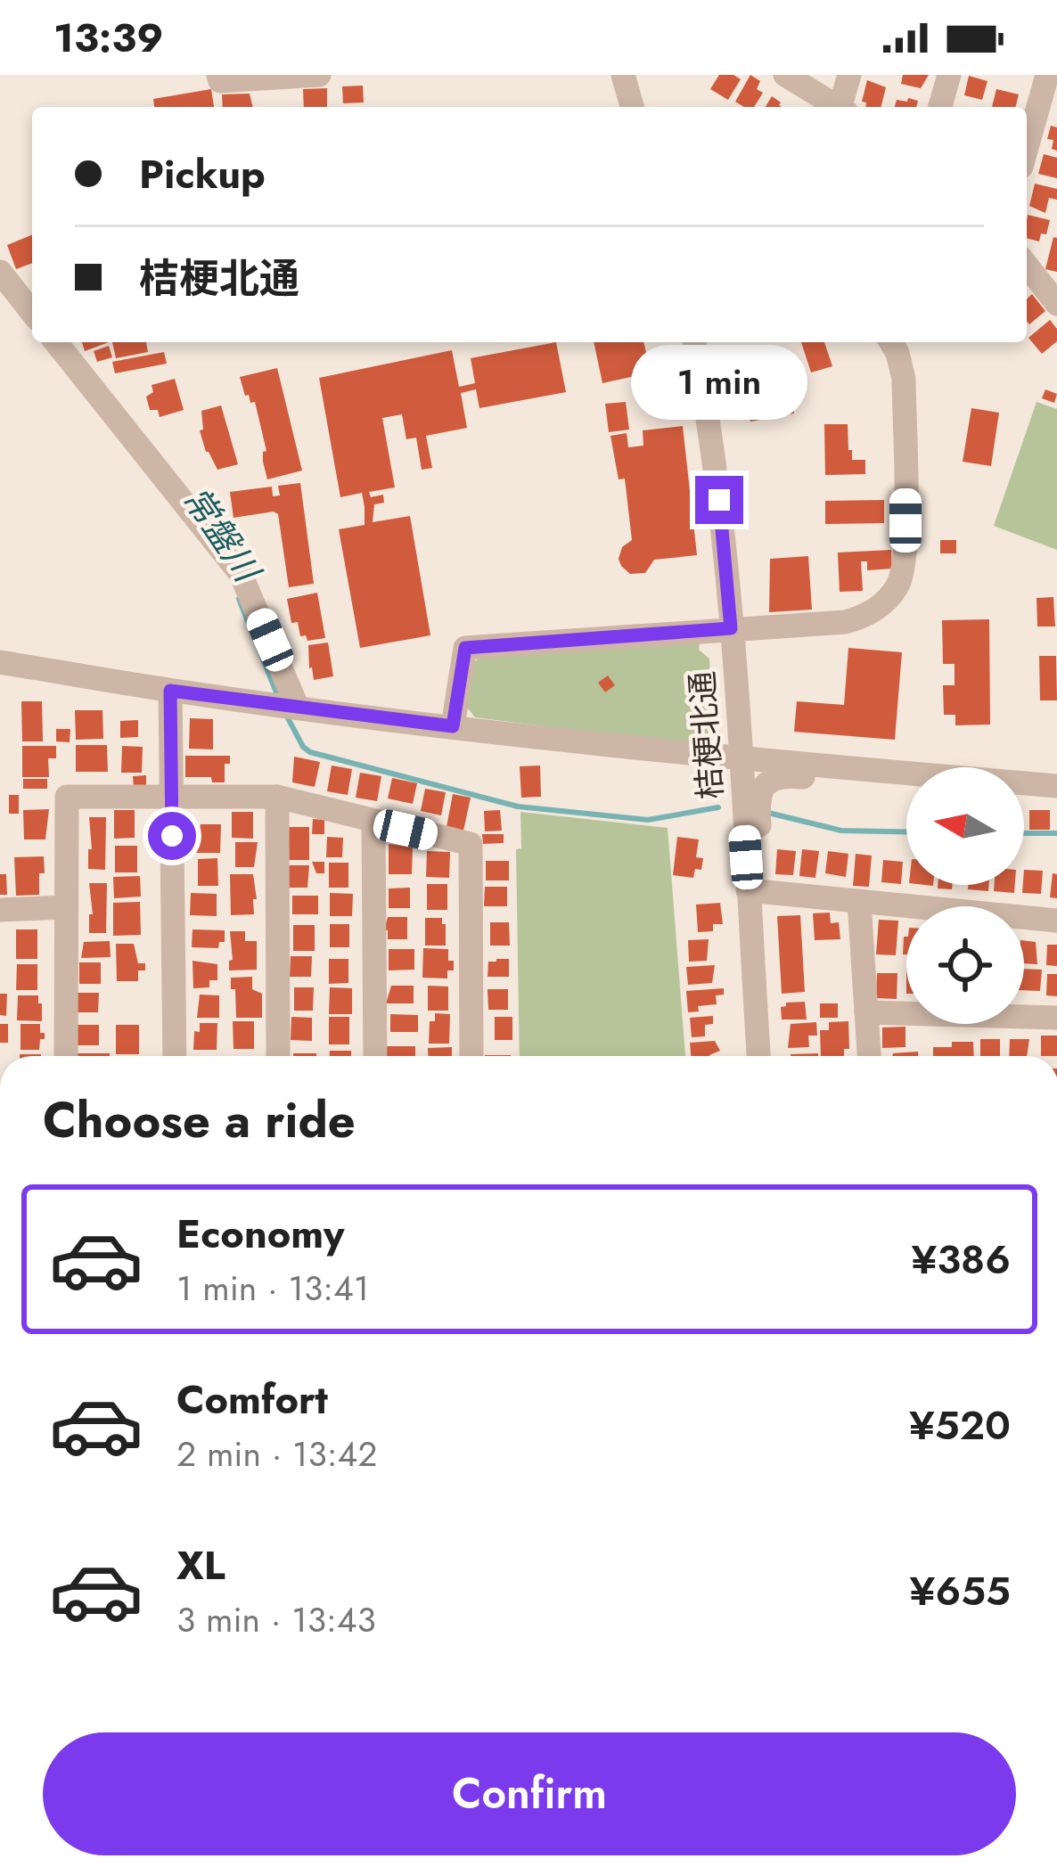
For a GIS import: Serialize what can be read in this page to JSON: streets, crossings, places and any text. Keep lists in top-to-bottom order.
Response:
{
  "streets": {
    "street": ["桔梗北通"]
  },
  "water": ["常盤川"],
  "north": "left",
  "page": {
    "status": "13:39",
    "banner": ["Pickup", "桔梗北通"],
    "bubble": "1 min",
    "heading": "Choose a ride",
    "list": [
      {
        "name": "Economy",
        "note": "1 min · 13:41",
        "value": "¥386"
      },
      {
        "name": "Comfort",
        "note": "2 min · 13:42",
        "value": "¥520"
      },
      {
        "name": "XL",
        "note": "3 min · 13:43",
        "value": "¥655"
      }
    ],
    "buttons": "Confirm"
  }
}
